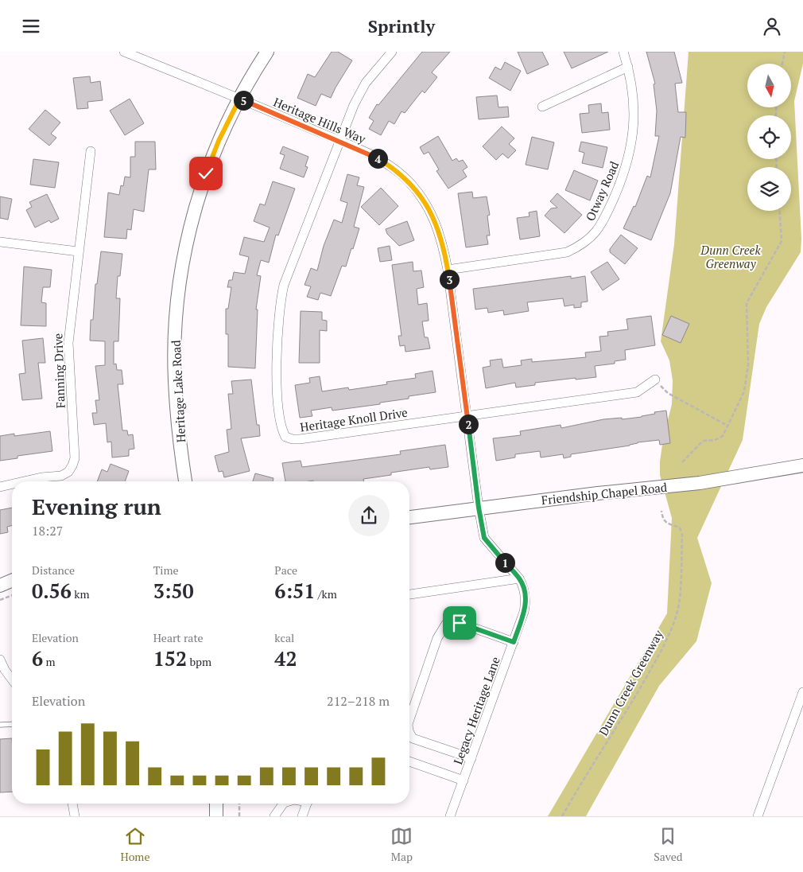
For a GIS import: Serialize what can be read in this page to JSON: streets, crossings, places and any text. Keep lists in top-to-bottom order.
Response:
{
  "streets": {
    "main road": ["Heritage Lake Road", "Friendship Chapel Road"],
    "street": [
      "Heritage Hills Way",
      "Otway Road",
      "Fanning Drive",
      "Heritage Knoll Drive",
      "Legacy Heritage Lane"
    ],
    "path": ["Dunn Creek Greenway"]
  },
  "crossings": [
    ["Heritage Hills Way", "Otway Road"],
    ["Heritage Hills Way", "Heritage Lake Road"],
    ["Heritage Hills Way", "Heritage Knoll Drive"],
    ["Heritage Hills Way", "Friendship Chapel Road"],
    ["Heritage Hills Way", "Legacy Heritage Lane"],
    ["Friendship Chapel Road", "Legacy Heritage Lane"]
  ],
  "parks": ["Dunn Creek Greenway"],
  "north": "bottom",
  "page": {
    "header": "Sprintly",
    "pins": [
      "5",
      "4",
      "3",
      "2",
      "1"
    ],
    "heading": ["Evening run", "18:27"],
    "stats": [
      ["Distance", "0.56 km"],
      ["Time", "3:50"],
      ["Pace", "6:51 /km"],
      ["Elevation", "6 m"],
      ["Heart rate", "152 bpm"],
      ["kcal", "42"]
    ],
    "chart": ["Elevation", "212–218 m"],
    "tabs": ["Home", "Map", "Saved"]
  }
}
